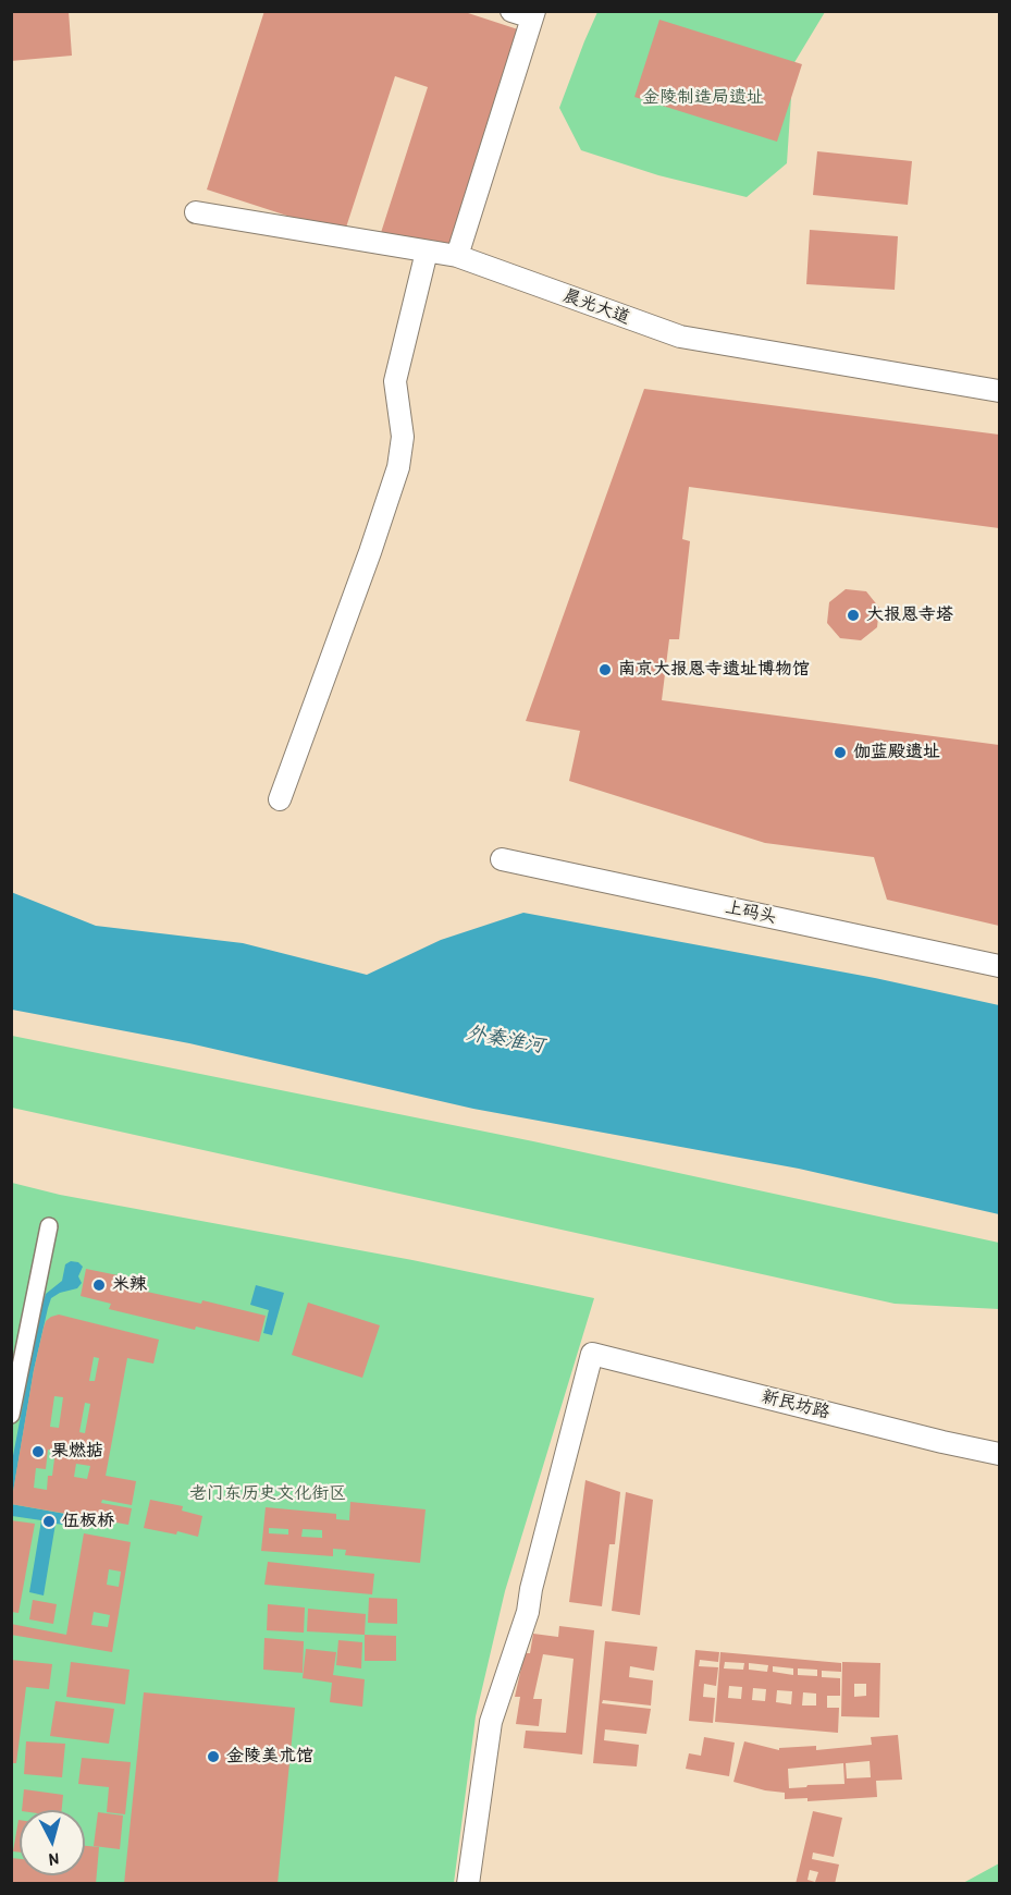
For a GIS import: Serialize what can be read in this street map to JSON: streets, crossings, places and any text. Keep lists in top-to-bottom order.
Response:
{
  "streets": {
    "street": ["晨光大道", "上码头", "新民坊路"]
  },
  "water": ["外秦淮河"],
  "parks": ["金陵制造局遗址", "老门东历史文化街区"],
  "places": [
    "大报恩寺塔",
    "南京大报恩寺遗址博物馆",
    "伽蓝殿遗址",
    "米辣",
    "果燃掂",
    "伍板桥",
    "金陵美术馆"
  ],
  "north": "bottom"
}
